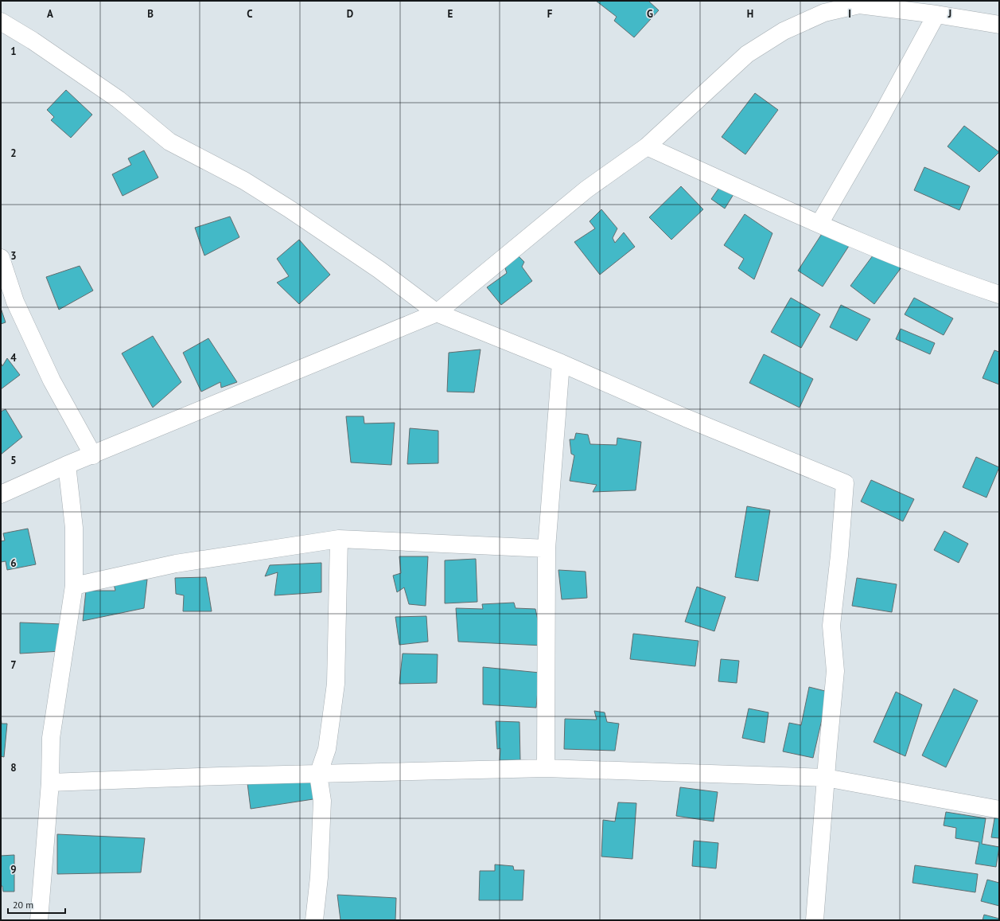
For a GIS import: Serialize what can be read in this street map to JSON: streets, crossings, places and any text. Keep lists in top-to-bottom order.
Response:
{
  "scale_bar": "20 m",
  "grid": {
    "columns": [
      "A",
      "B",
      "C",
      "D",
      "E",
      "F",
      "G",
      "H",
      "I",
      "J"
    ],
    "rows": [
      "1",
      "2",
      "3",
      "4",
      "5",
      "6",
      "7",
      "8",
      "9"
    ]
  }
}
